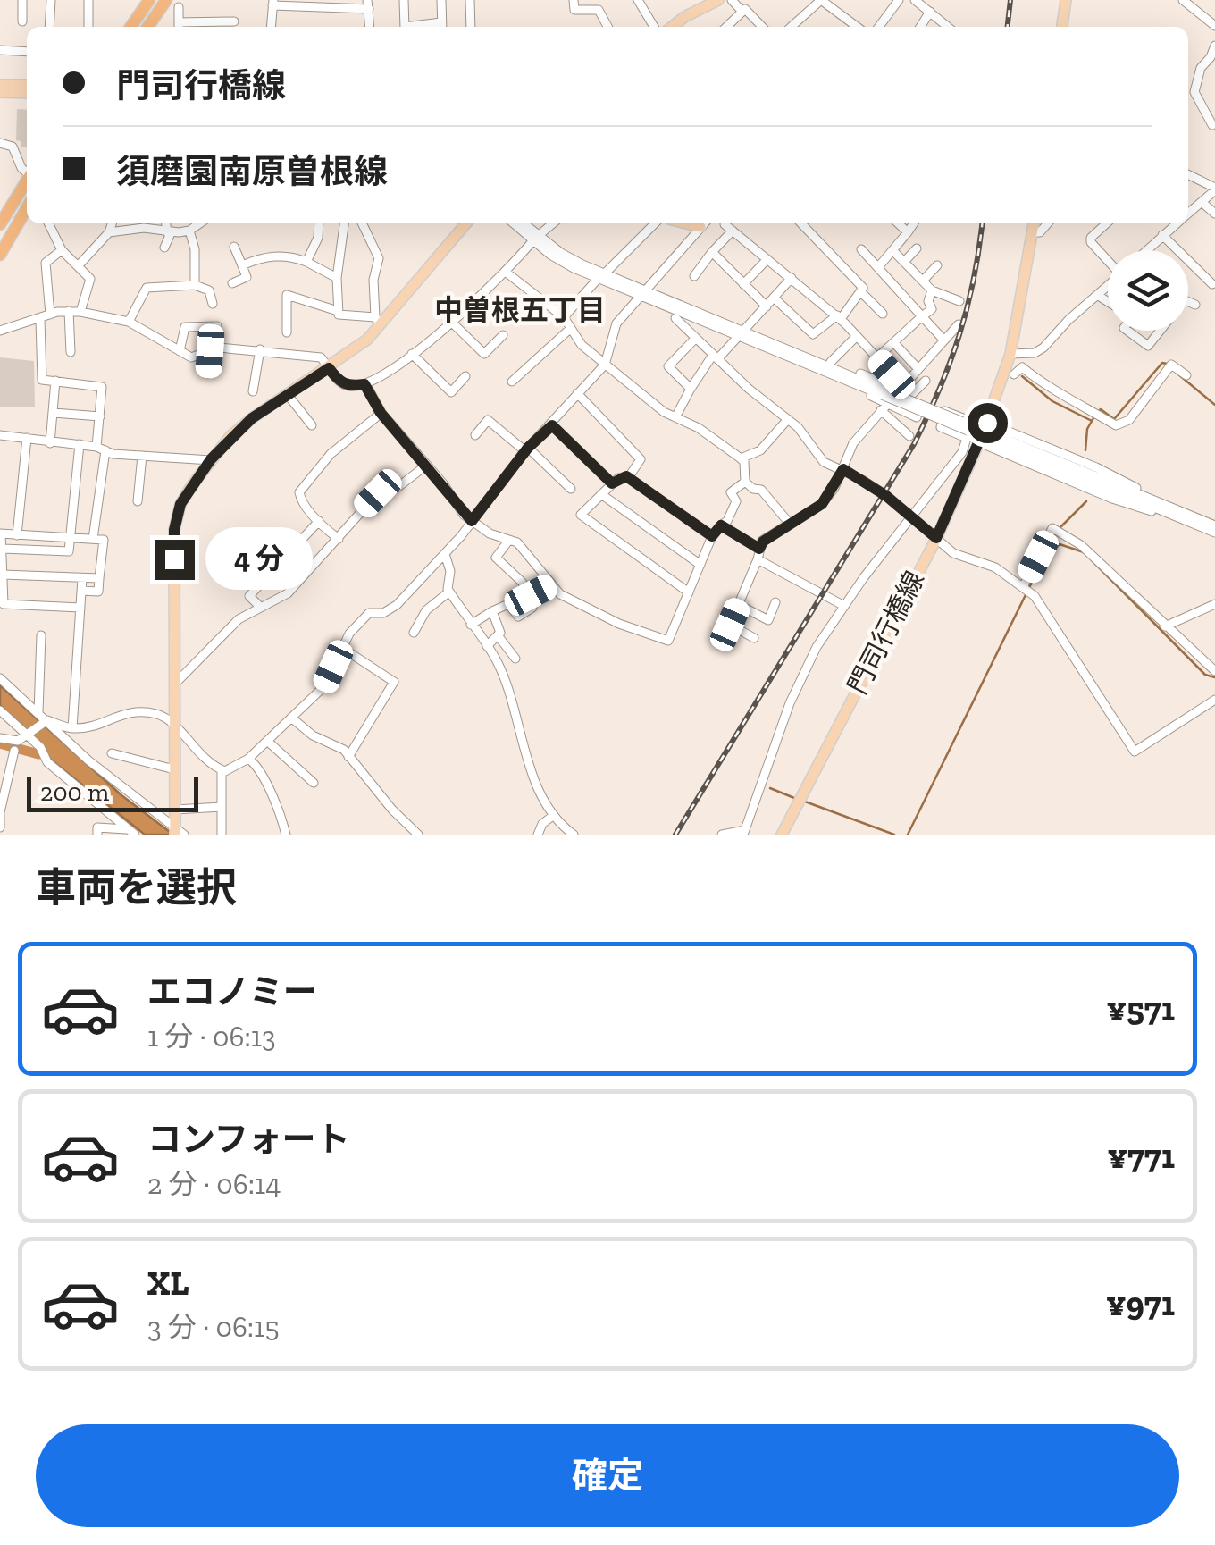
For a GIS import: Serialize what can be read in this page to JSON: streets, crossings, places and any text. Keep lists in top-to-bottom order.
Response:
{
  "streets": {
    "main road": ["門司行橋線"]
  },
  "districts": ["中曽根五丁目"],
  "scale_bar": "200 m",
  "page": {
    "banner": ["門司行橋線", "須磨園南原曽根線"],
    "bubble": "4 分",
    "scale": "200 m",
    "heading": "車両を選択",
    "list": [
      {
        "name": "エコノミー",
        "note": "1 分 · 06:13",
        "value": "¥571"
      },
      {
        "name": "コンフォート",
        "note": "2 分 · 06:14",
        "value": "¥771"
      },
      {
        "name": "XL",
        "note": "3 分 · 06:15",
        "value": "¥971"
      }
    ],
    "buttons": "確定"
  }
}
